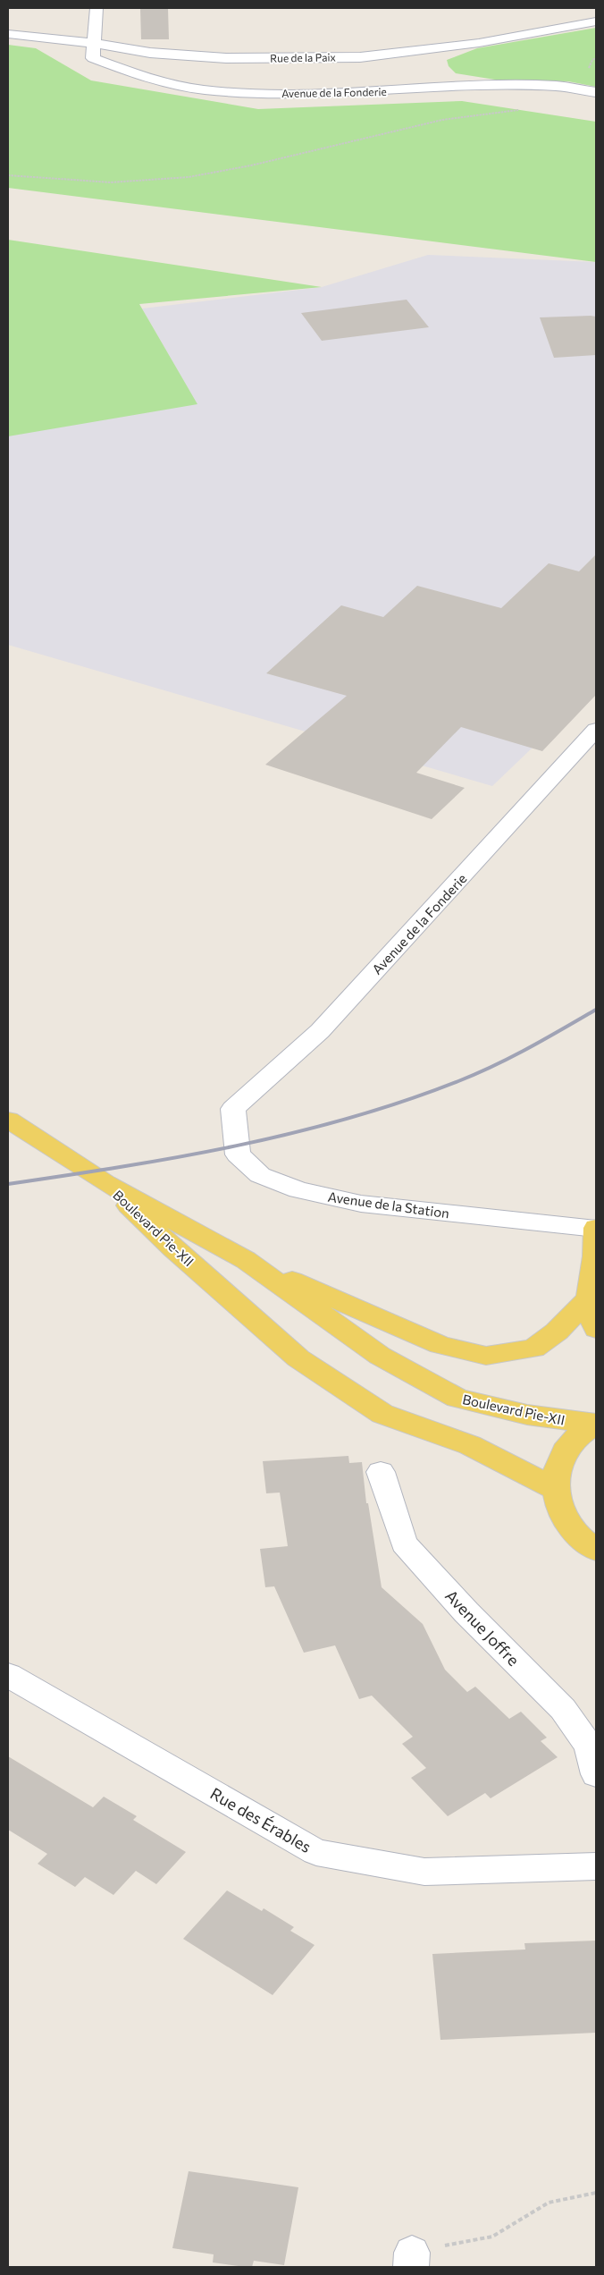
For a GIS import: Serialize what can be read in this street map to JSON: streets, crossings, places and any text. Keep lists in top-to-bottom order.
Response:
{
  "streets": {
    "main road": ["Avenue de la Station", "Boulevard Pie-XII"],
    "street": [
      "Rue de la Paix",
      "Avenue de la Fonderie",
      "Avenue Joffre",
      "Rue des Érables"
    ]
  },
  "crossings": [
    ["Rue de la Paix", "Avenue de la Fonderie"],
    ["Avenue de la Fonderie", "Avenue de la Station"]
  ]
}
